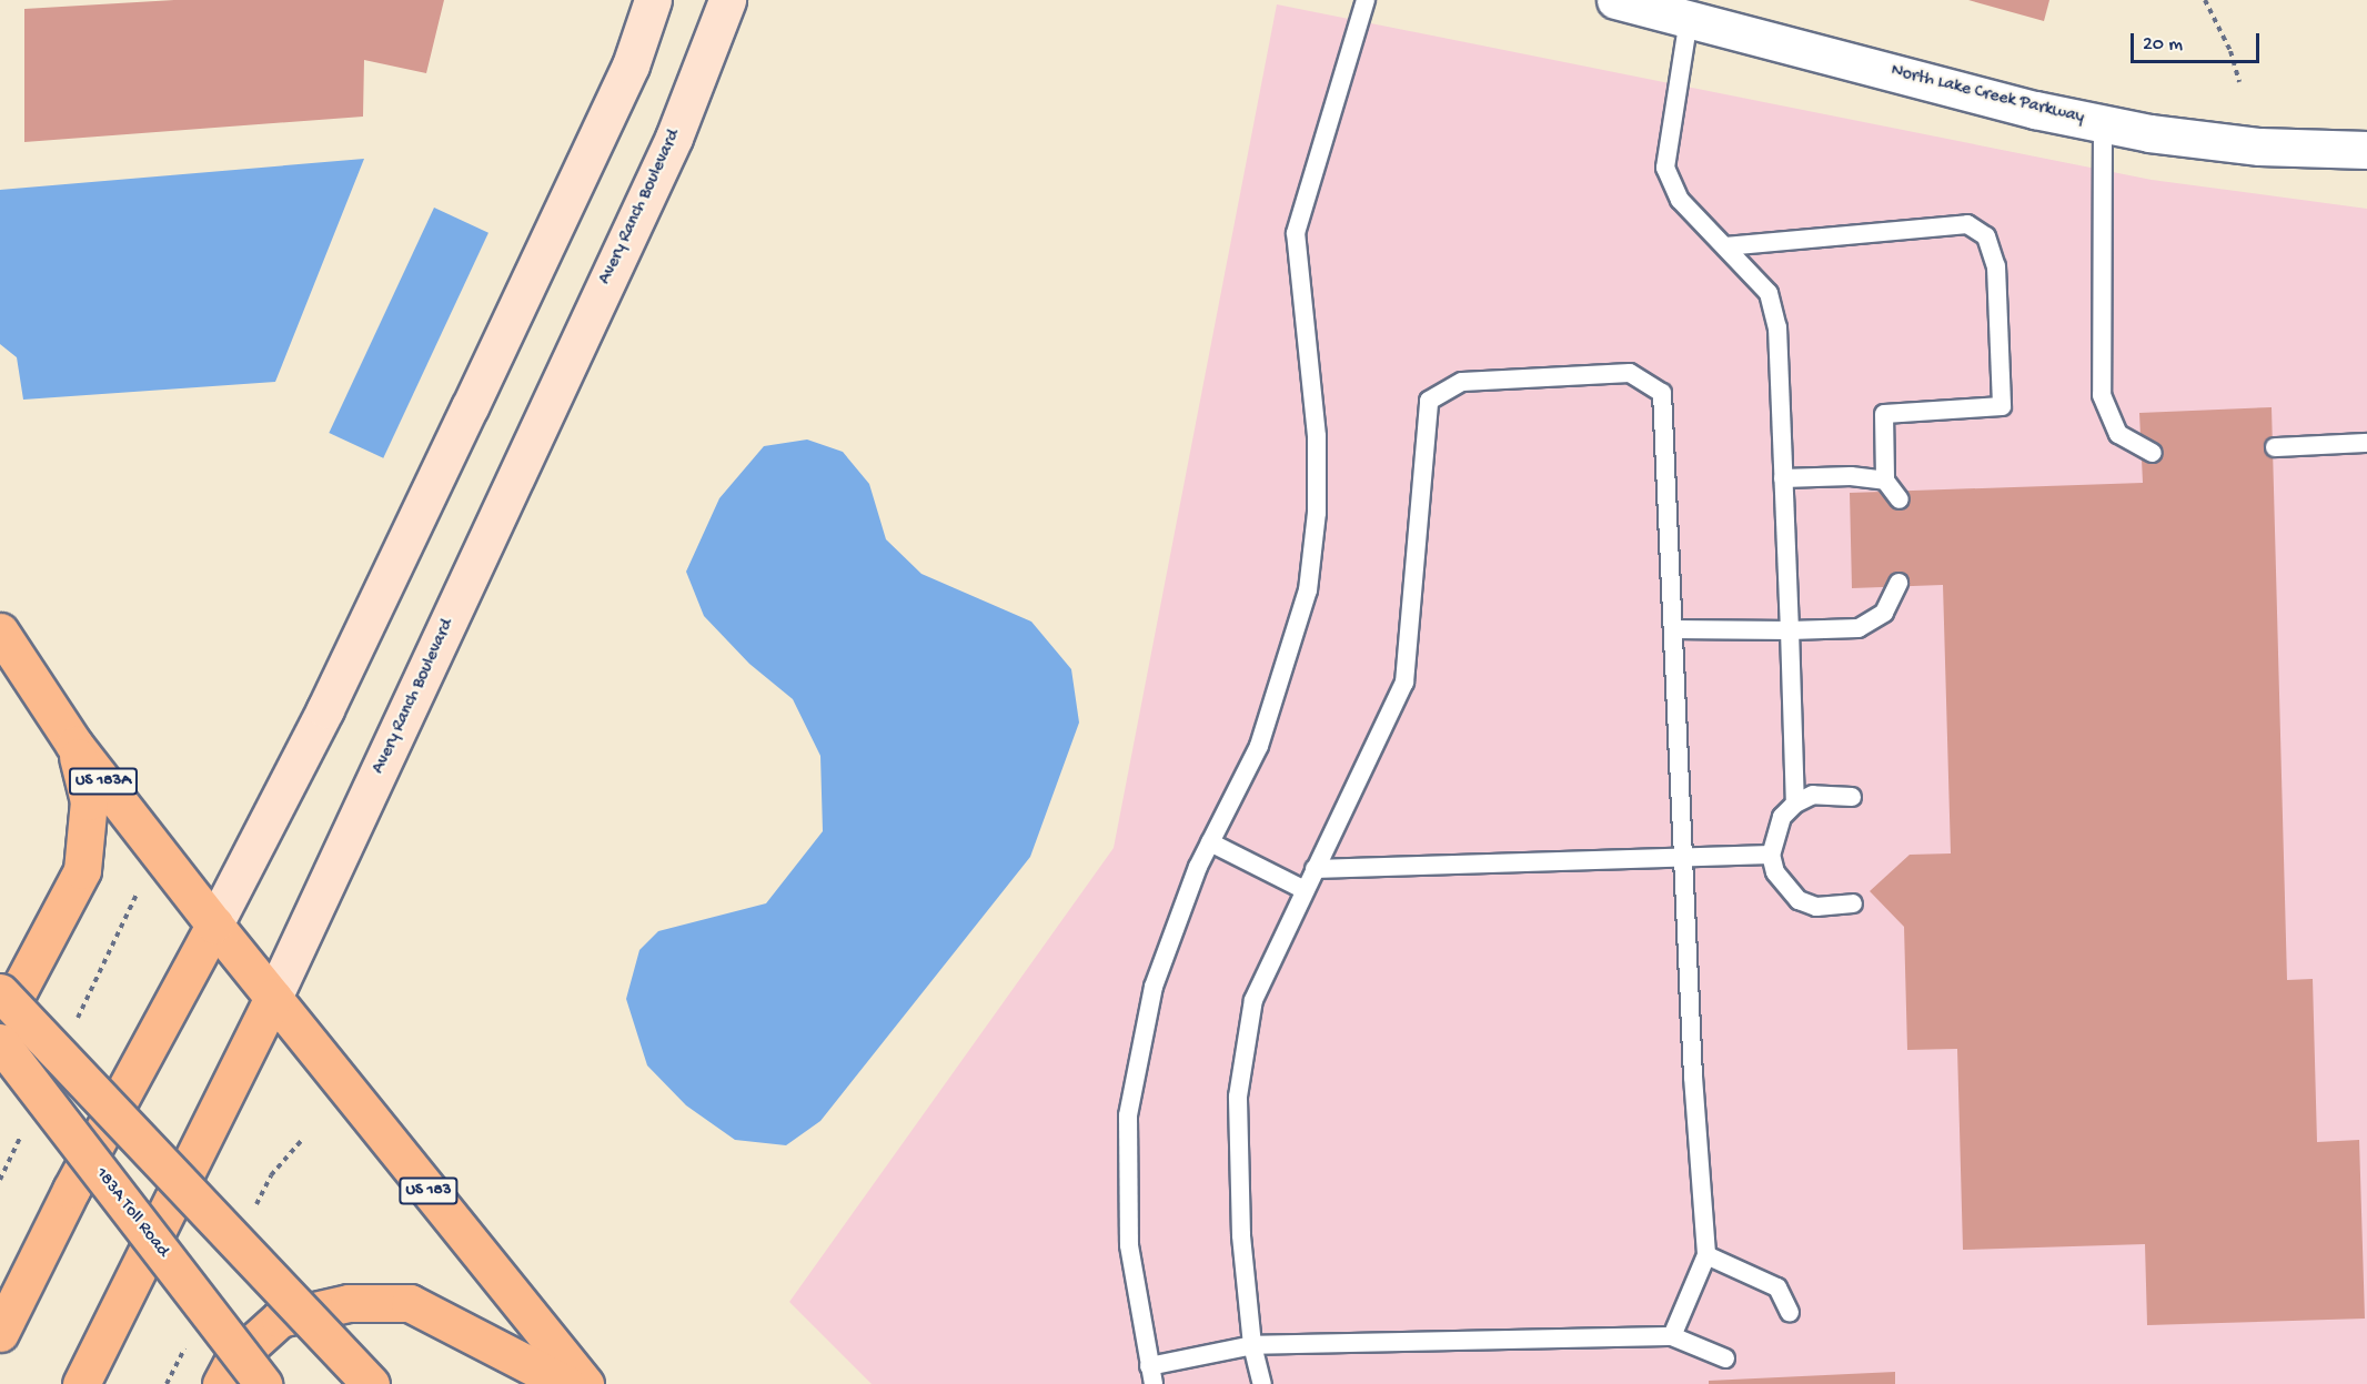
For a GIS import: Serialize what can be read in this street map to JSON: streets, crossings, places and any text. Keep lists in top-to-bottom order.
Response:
{
  "streets": {
    "main road": [
      "Avery Ranch Boulevard",
      "US 183A",
      "US 183",
      "183A Toll Road"
    ],
    "street": ["North Lake Creek Parkway"]
  },
  "crossings": [
    ["Avery Ranch Boulevard", "US 183"],
    ["US 183A", "US 183"]
  ],
  "scale_bar": "20 m"
}
